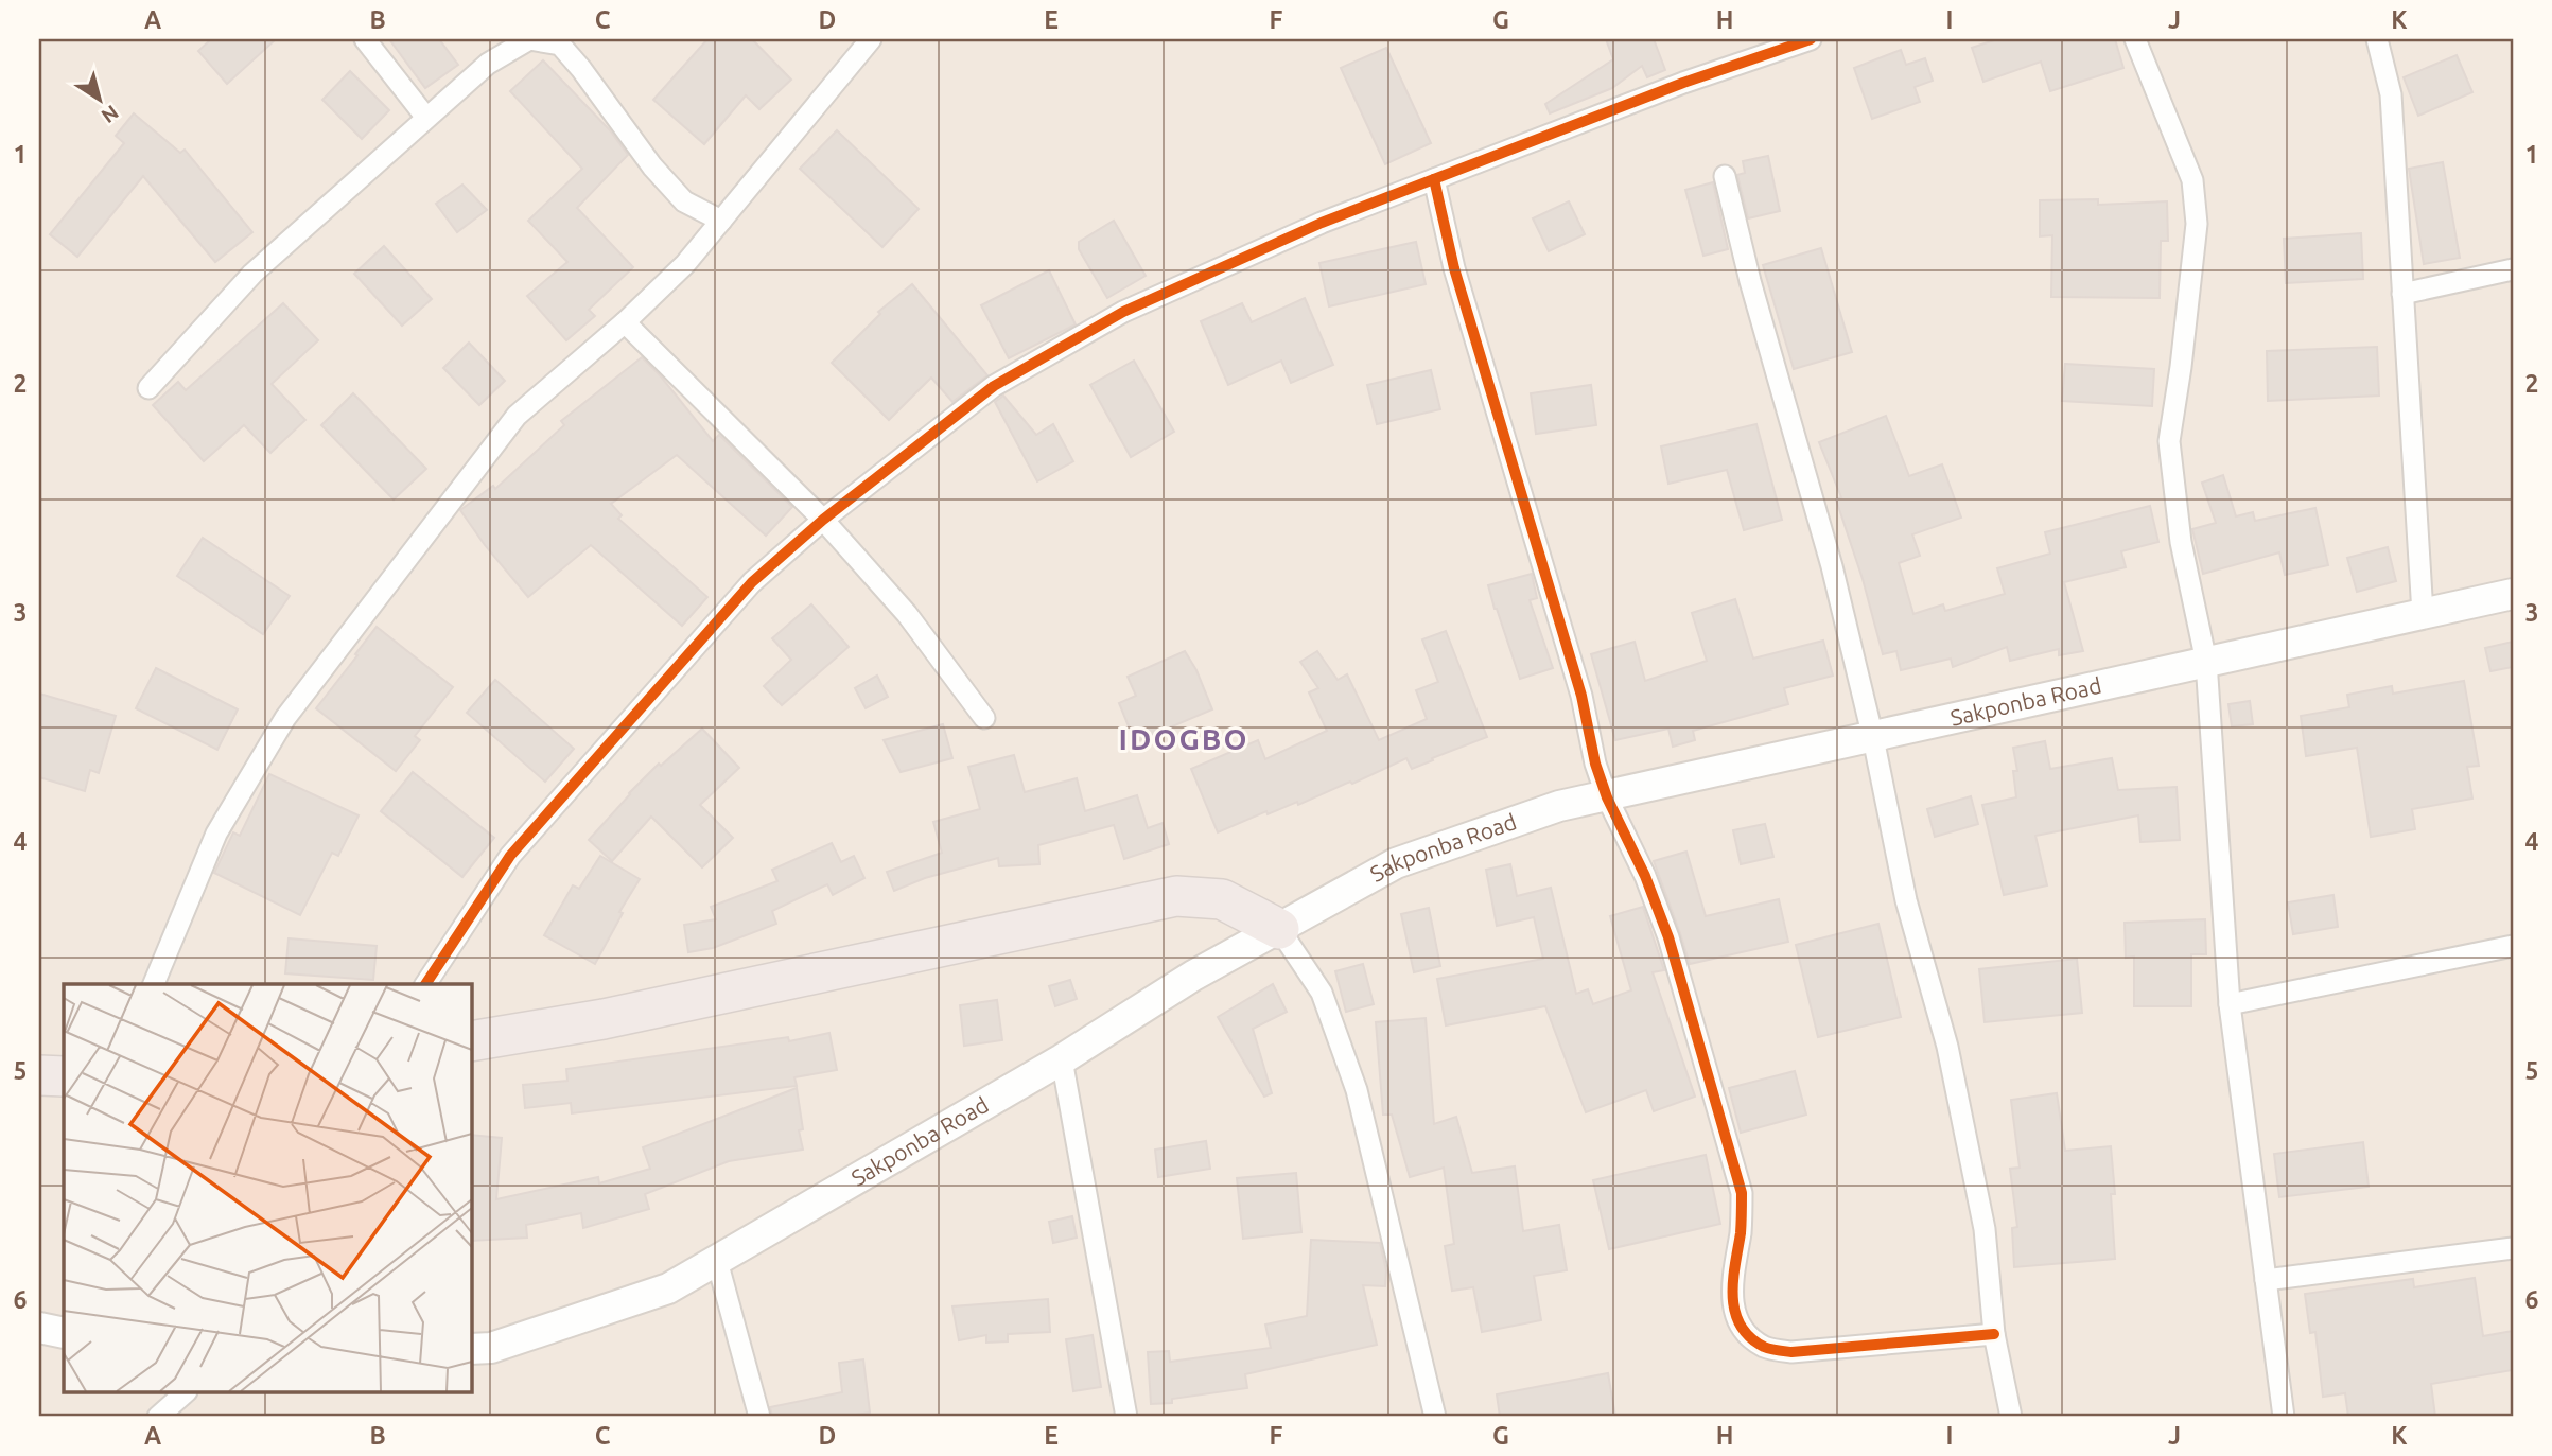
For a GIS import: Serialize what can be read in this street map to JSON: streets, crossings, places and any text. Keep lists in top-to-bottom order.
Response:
{
  "streets": {
    "main road": ["Sakponba Road"]
  },
  "districts": ["IDOGBO"],
  "north": "bottom right",
  "grid": {
    "columns": [
      "A",
      "B",
      "C",
      "D",
      "E",
      "F",
      "G",
      "H",
      "I",
      "J",
      "K"
    ],
    "rows": [
      "1",
      "2",
      "3",
      "4",
      "5",
      "6"
    ]
  }
}
